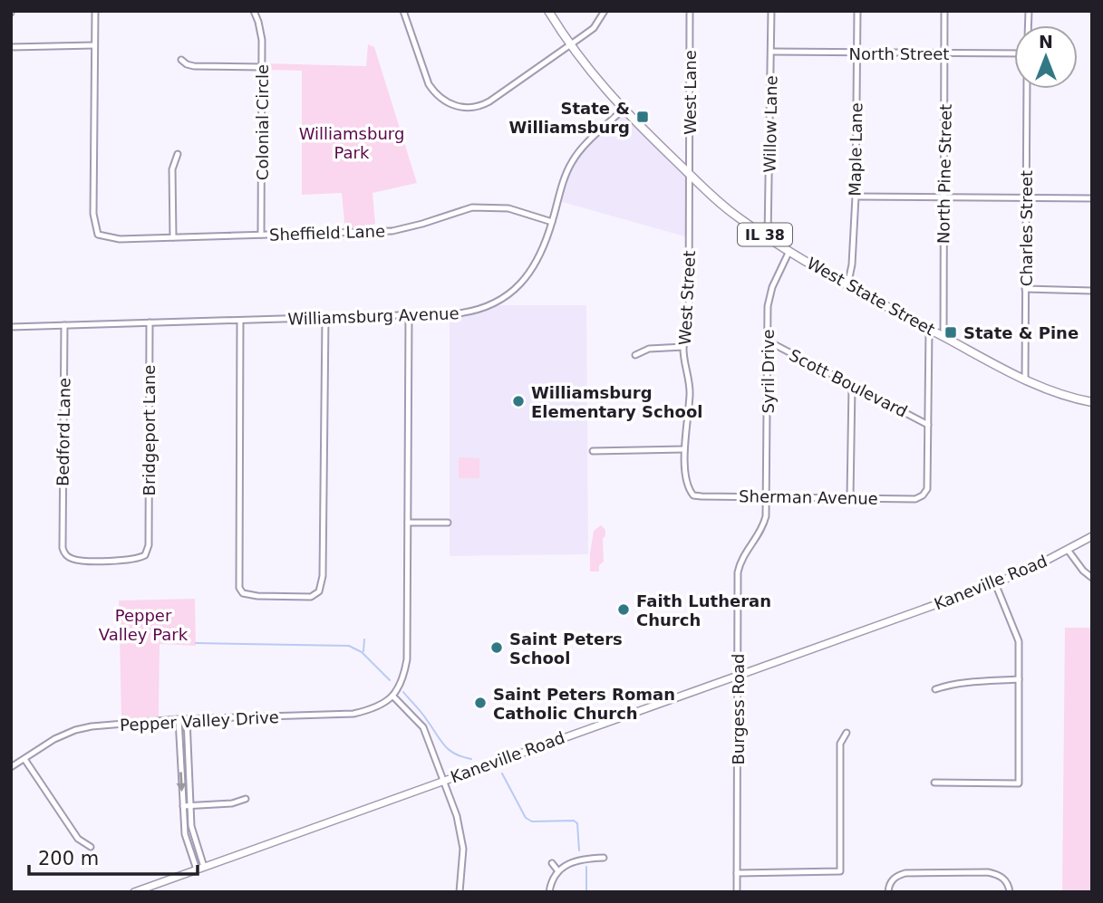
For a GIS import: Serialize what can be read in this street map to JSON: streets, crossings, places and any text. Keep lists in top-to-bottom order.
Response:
{
  "streets": {
    "main road": ["IL 38", "West State Street", "Kaneville Road"],
    "street": [
      "North Street",
      "West Lane",
      "Colonial Circle",
      "Willow Lane",
      "Maple Lane",
      "North Pine Street",
      "Charles Street",
      "Sheffield Lane",
      "West Street",
      "Williamsburg Avenue",
      "Syril Drive",
      "Scott Boulevard",
      "Bridgeport Lane",
      "Bedford Lane",
      "Sherman Avenue",
      "Burgess Road",
      "Pepper Valley Drive"
    ]
  },
  "crossings": [
    ["North Street", "Willow Lane"],
    ["North Street", "Maple Lane"],
    ["North Street", "North Pine Street"],
    ["West Lane", "West State Street"],
    ["West Lane", "West Street"],
    ["Colonial Circle", "Sheffield Lane"],
    ["Willow Lane", "West State Street"],
    ["Maple Lane", "West State Street"],
    ["North Pine Street", "West State Street"],
    ["Charles Street", "West State Street"],
    ["Sheffield Lane", "Williamsburg Avenue"],
    ["West State Street", "West Street"],
    ["West State Street", "Williamsburg Avenue"],
    ["West State Street", "Syril Drive"],
    ["West Street", "Sherman Avenue"],
    ["Williamsburg Avenue", "Bridgeport Lane"],
    ["Williamsburg Avenue", "Bedford Lane"],
    ["Syril Drive", "Scott Boulevard"],
    ["Syril Drive", "Sherman Avenue"],
    ["Syril Drive", "Burgess Road"],
    ["Scott Boulevard", "Sherman Avenue"],
    ["Bridgeport Lane", "Bedford Lane"],
    ["Sherman Avenue", "Burgess Road"],
    ["Kaneville Road", "Burgess Road"]
  ],
  "parks": ["Williamsburg Park", "Pepper Valley Park"],
  "places": {
    "transit": ["State & Williamsburg", "State & Pine"],
    "other": [
      "Williamsburg Elementary School",
      "Faith Lutheran Church",
      "Saint Peters School",
      "Saint Peters Roman Catholic Church"
    ]
  },
  "scale_bar": "200 m",
  "north": "top"
}
